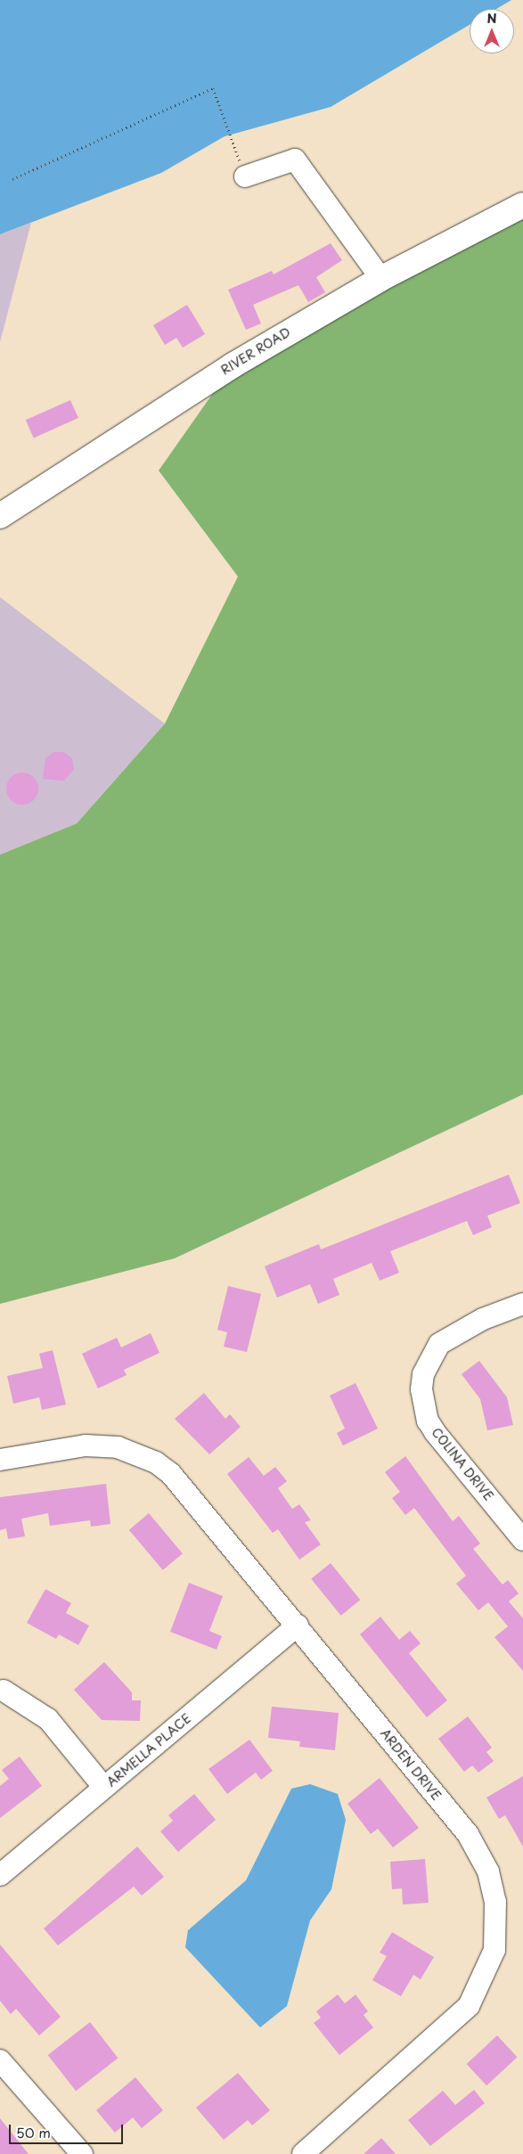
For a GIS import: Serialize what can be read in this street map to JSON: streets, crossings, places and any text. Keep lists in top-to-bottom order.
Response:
{
  "streets": {
    "main road": ["RIVER ROAD"],
    "street": ["COLINA DRIVE", "ARMELLA PLACE", "ARDEN DRIVE"]
  },
  "crossings": [
    ["ARMELLA PLACE", "ARDEN DRIVE"]
  ],
  "scale_bar": "50 m",
  "north": "top"
}
